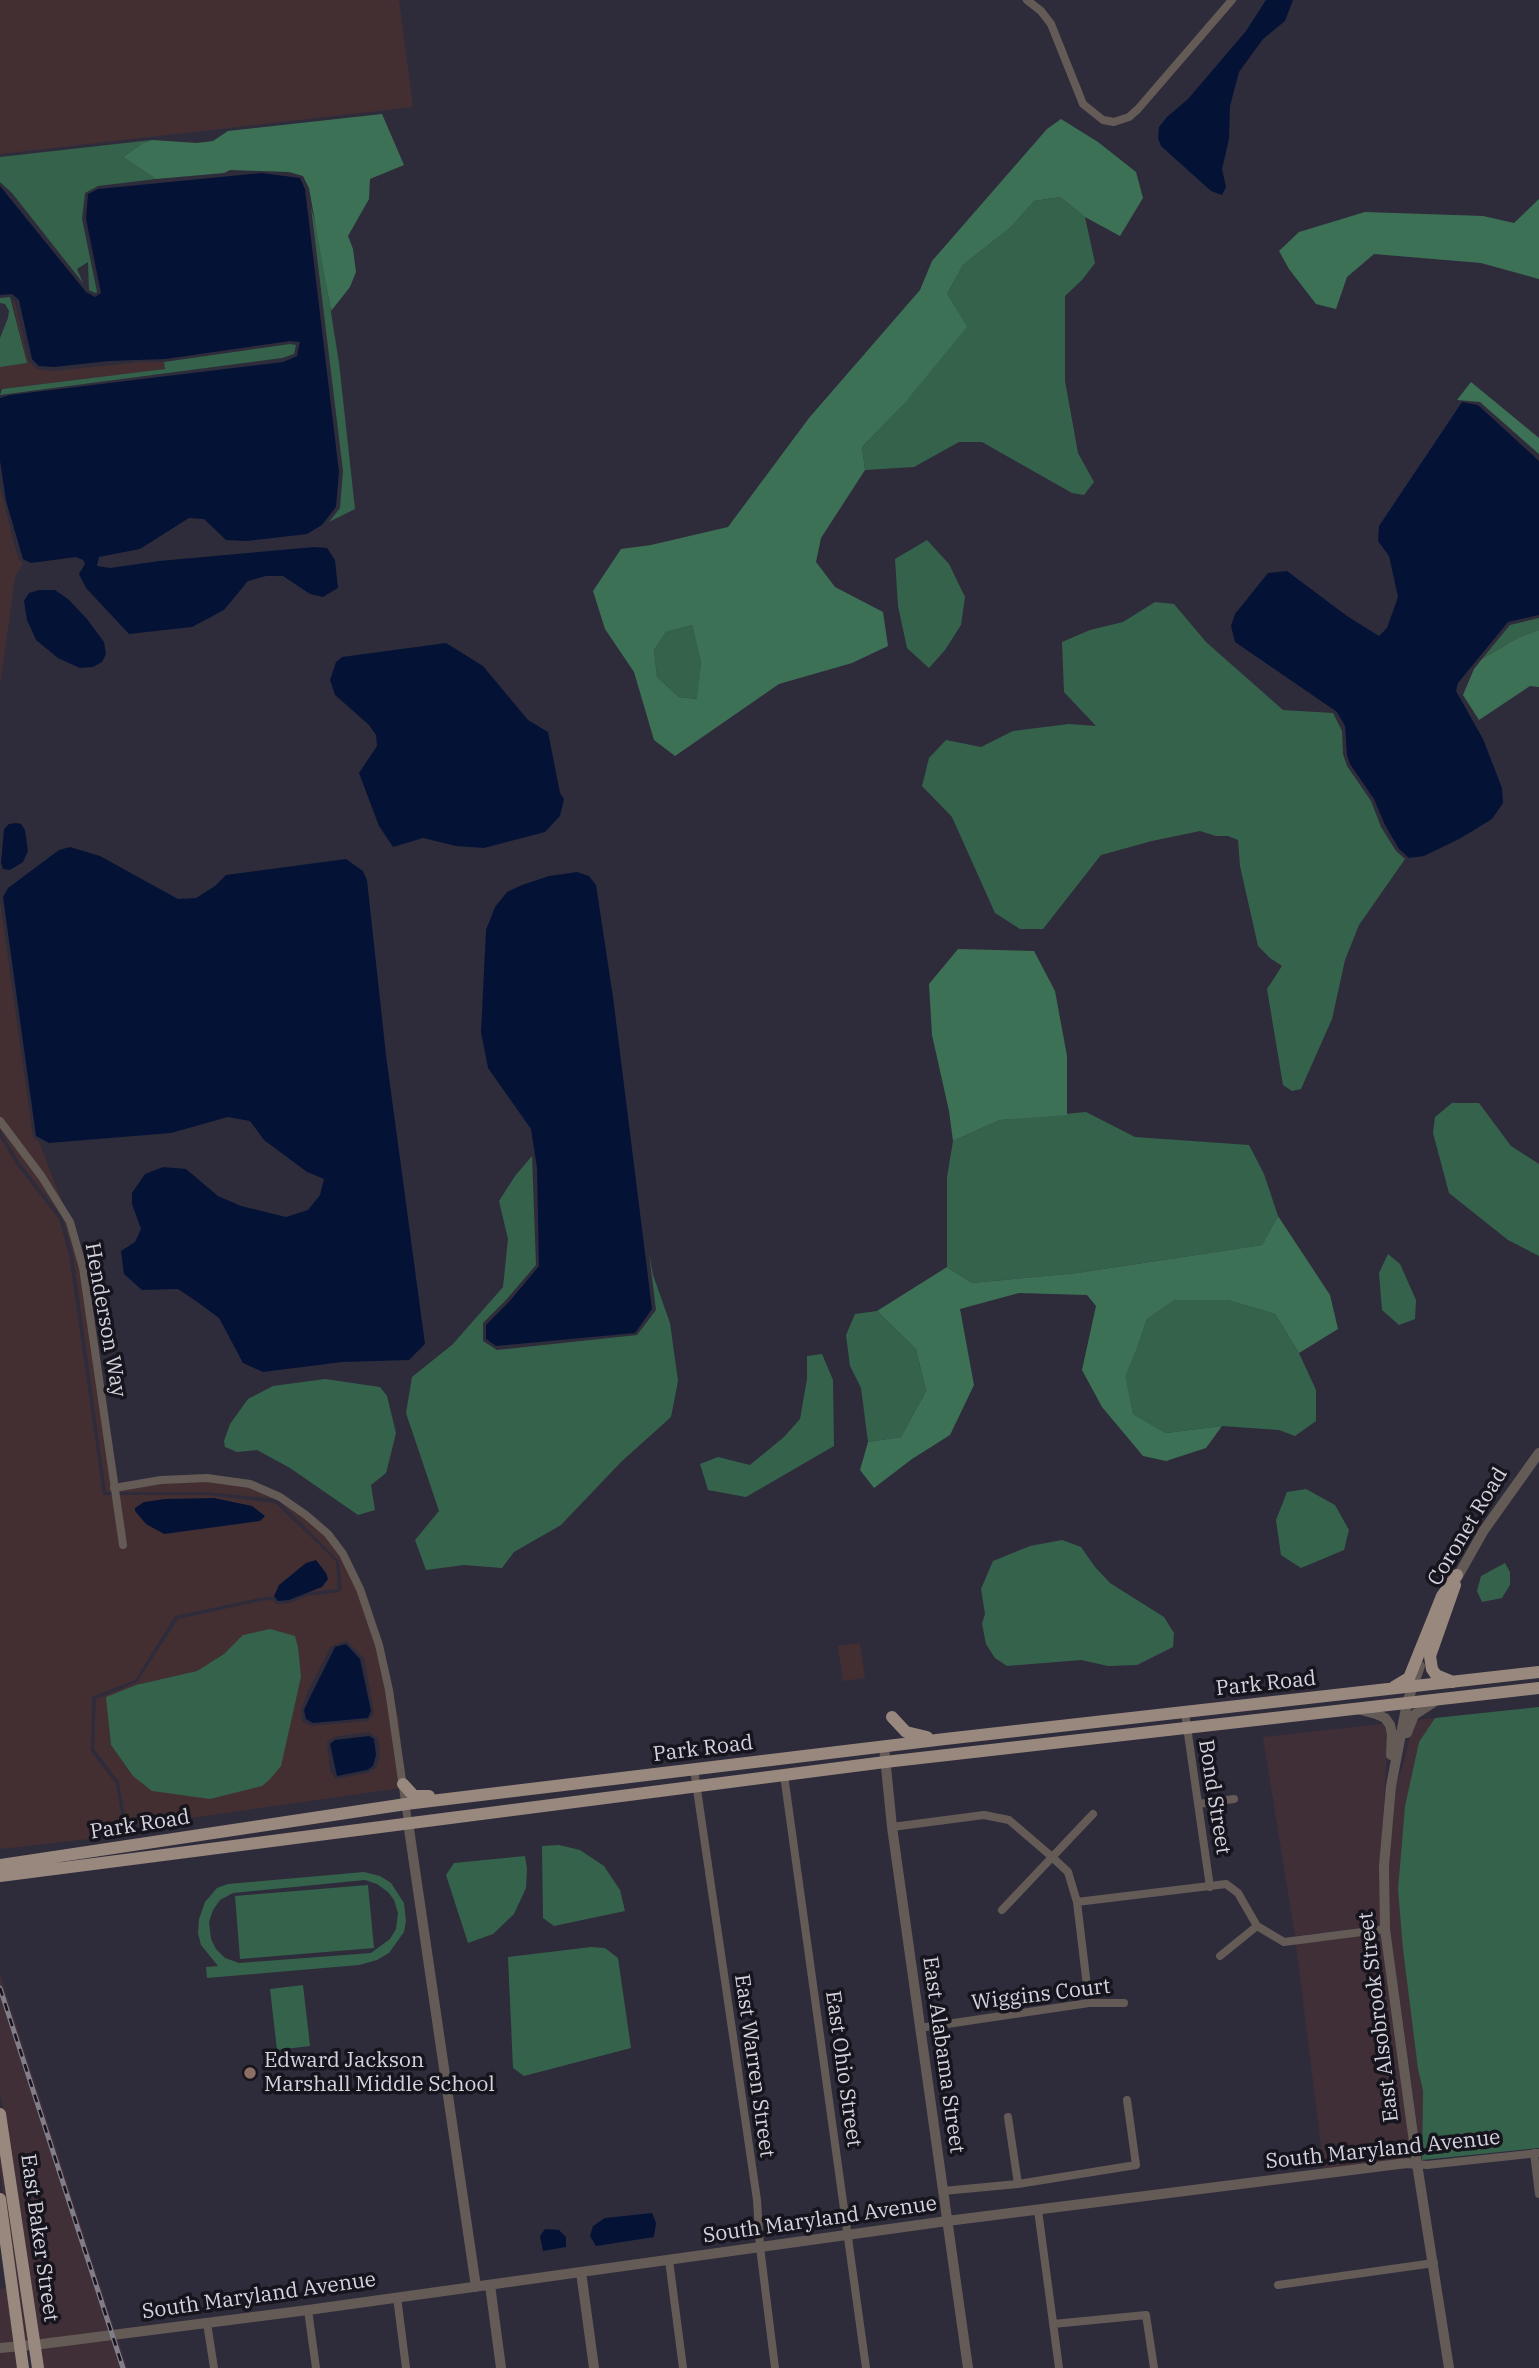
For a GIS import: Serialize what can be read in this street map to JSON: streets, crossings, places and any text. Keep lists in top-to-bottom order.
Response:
{
  "streets": {
    "main road": ["Park Road", "East Baker Street"],
    "street": [
      "Henderson Way",
      "Coronet Road",
      "Bond Street",
      "Wiggins Court",
      "East Alsobrook Street",
      "East Alabama Street",
      "East Warren Street",
      "East Ohio Street",
      "South Maryland Avenue"
    ]
  },
  "crossings": [
    ["Coronet Road", "Park Road"],
    ["Coronet Road", "East Alsobrook Street"],
    ["Park Road", "Bond Street"],
    ["Park Road", "East Alsobrook Street"],
    ["Park Road", "East Alabama Street"],
    ["Park Road", "East Warren Street"],
    ["Park Road", "East Ohio Street"],
    ["Wiggins Court", "East Alabama Street"],
    ["East Alsobrook Street", "South Maryland Avenue"],
    ["East Alabama Street", "South Maryland Avenue"],
    ["East Warren Street", "South Maryland Avenue"],
    ["East Ohio Street", "South Maryland Avenue"],
    ["South Maryland Avenue", "East Baker Street"]
  ],
  "places": ["Edward Jackson Marshall Middle School"]
}
